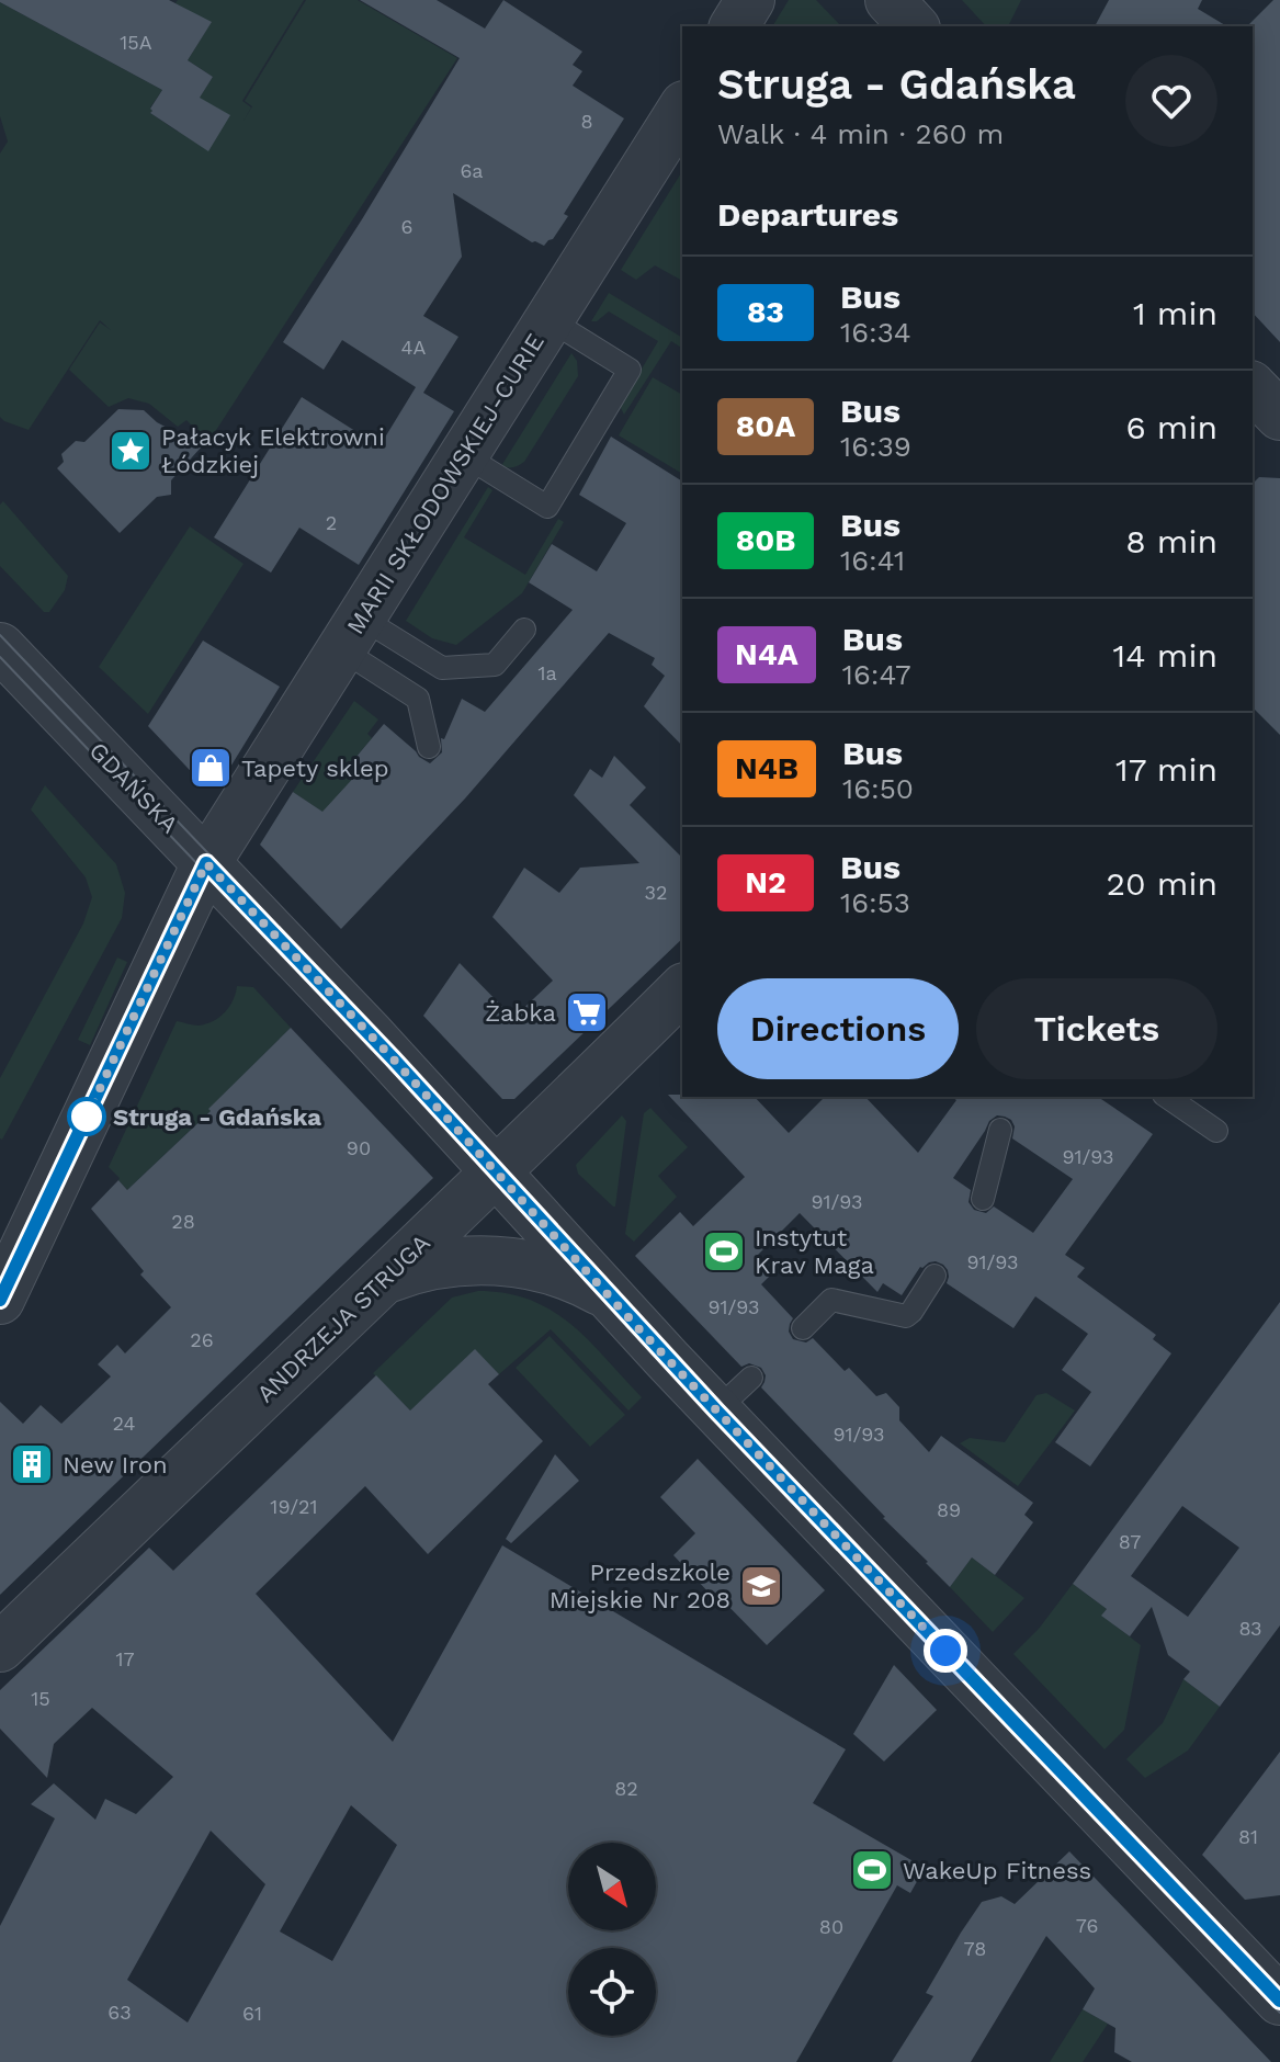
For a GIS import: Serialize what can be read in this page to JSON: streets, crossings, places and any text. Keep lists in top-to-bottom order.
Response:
{
  "streets": {
    "street": ["MARII SKŁODOWSKIEJ-CURIE", "GDAŃSKA", "ANDRZEJA STRUGA"]
  },
  "crossings": [
    ["MARII SKŁODOWSKIEJ-CURIE", "GDAŃSKA"],
    ["GDAŃSKA", "ANDRZEJA STRUGA"]
  ],
  "places": {
    "place": ["Pałacyk Elektrowni Łódzkiej"],
    "shop": ["Tapety sklep"],
    "supermarket": ["Żabka"],
    "other": ["Struga - Gdańska"],
    "sports": ["Instytut Krav Maga", "WakeUp Fitness"],
    "building": ["New Iron"],
    "school or university": ["Przedszkole Miejskie Nr 208"]
  },
  "lines": ["bus line 83"],
  "house_numbers": [
    "15A",
    "8",
    "6a",
    "6",
    "4A",
    "2",
    "1a",
    "32",
    "90",
    "91/93",
    "91/93",
    "28",
    "91/93",
    "91/93",
    "26",
    "24",
    "91/93",
    "19/21",
    "89",
    "87",
    "83",
    "17",
    "15",
    "82",
    "81",
    "76",
    "80",
    "78",
    "63",
    "61"
  ],
  "north": "bottom right",
  "page": {
    "heading": [
      ["Struga - Gdańska", "Walk · 4 min · 260 m"],
      "Departures"
    ],
    "list": [
      {
        "mark": "83",
        "name": "Bus",
        "note": "16:34",
        "value": "1 min"
      },
      {
        "mark": "80A",
        "name": "Bus",
        "note": "16:39",
        "value": "6 min"
      },
      {
        "mark": "80B",
        "name": "Bus",
        "note": "16:41",
        "value": "8 min"
      },
      {
        "mark": "N4A",
        "name": "Bus",
        "note": "16:47",
        "value": "14 min"
      },
      {
        "mark": "N4B",
        "name": "Bus",
        "note": "16:50",
        "value": "17 min"
      },
      {
        "mark": "N2",
        "name": "Bus",
        "note": "16:53",
        "value": "20 min"
      }
    ],
    "buttons": ["Directions", "Tickets"]
  }
}
